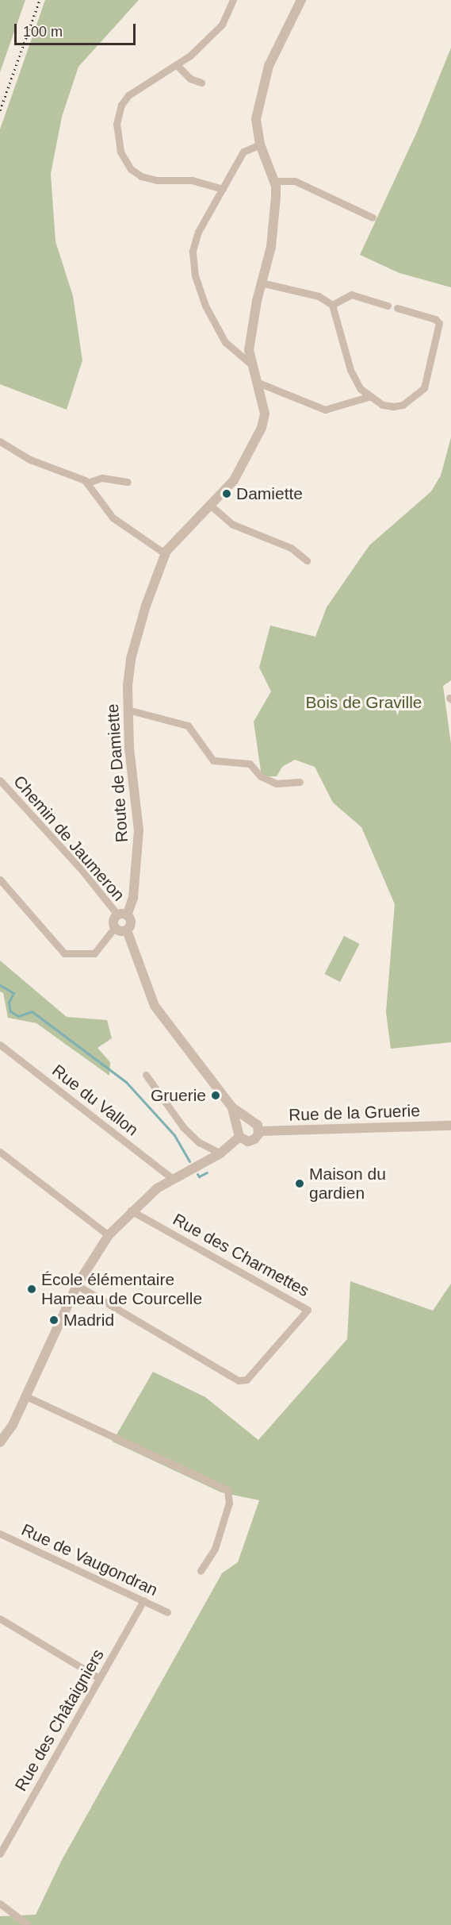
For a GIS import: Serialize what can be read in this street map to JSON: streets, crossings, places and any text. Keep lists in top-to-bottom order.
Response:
{
  "streets": {
    "street": [
      "Route de Damiette",
      "Chemin de Jaumeron",
      "Rue du Vallon",
      "Rue de la Gruerie",
      "Rue des Charmettes",
      "Rue de Vaugondran",
      "Rue des Châtaigniers"
    ]
  },
  "crossings": [
    ["Route de Damiette", "Chemin de Jaumeron"],
    ["Rue de Vaugondran", "Rue des Châtaigniers"]
  ],
  "parks": ["Bois de Graville"],
  "places": [
    "Damiette",
    "Gruerie",
    "Maison du gardien",
    "École élémentaire Hameau de Courcelle",
    "Madrid"
  ],
  "scale_bar": "100 m"
}
